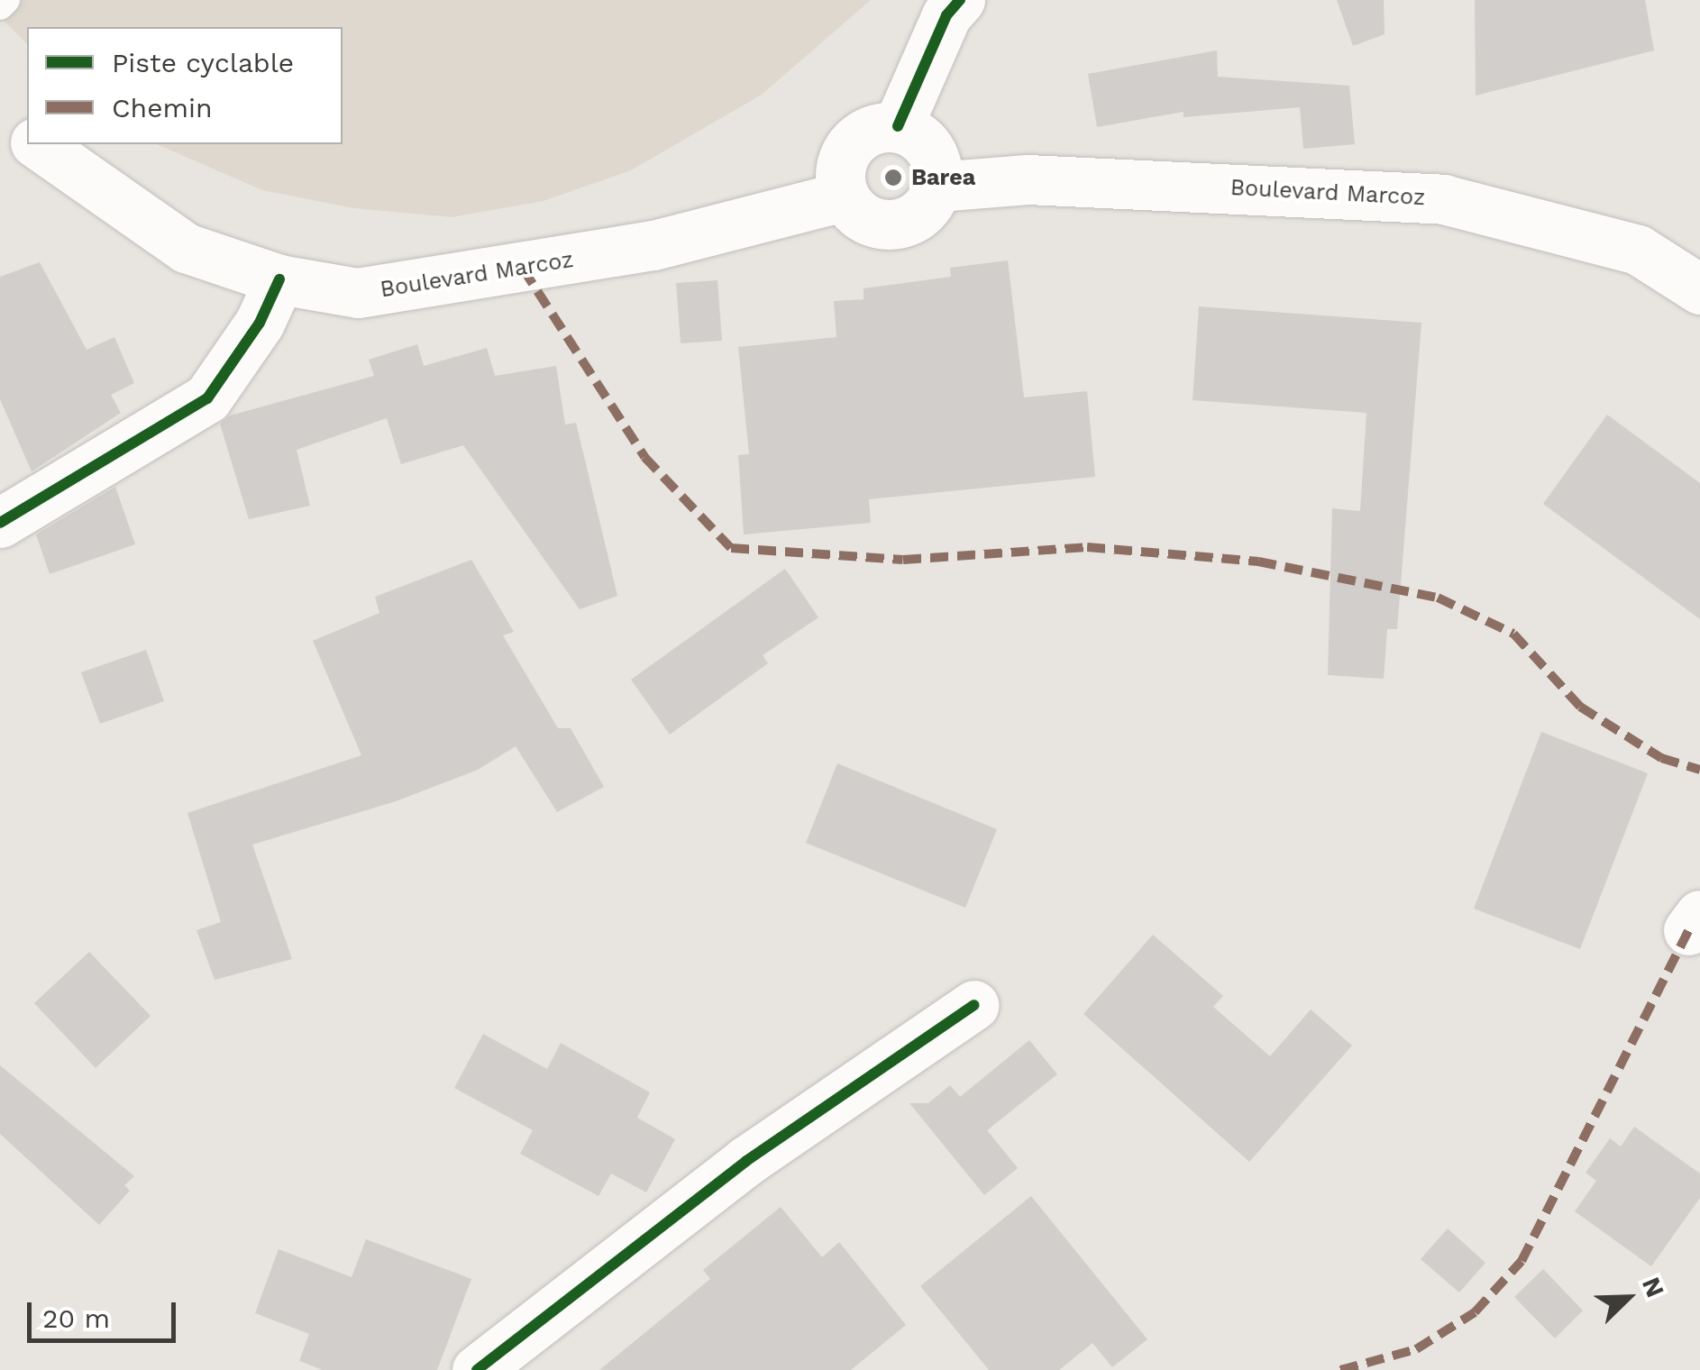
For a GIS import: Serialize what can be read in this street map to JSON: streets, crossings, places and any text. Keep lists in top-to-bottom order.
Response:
{
  "streets": {
    "main road": ["Boulevard Marcoz"]
  },
  "places": ["Barea"],
  "legend": ["Piste cyclable", "Chemin"],
  "scale_bar": "20 m",
  "north": "top right"
}
